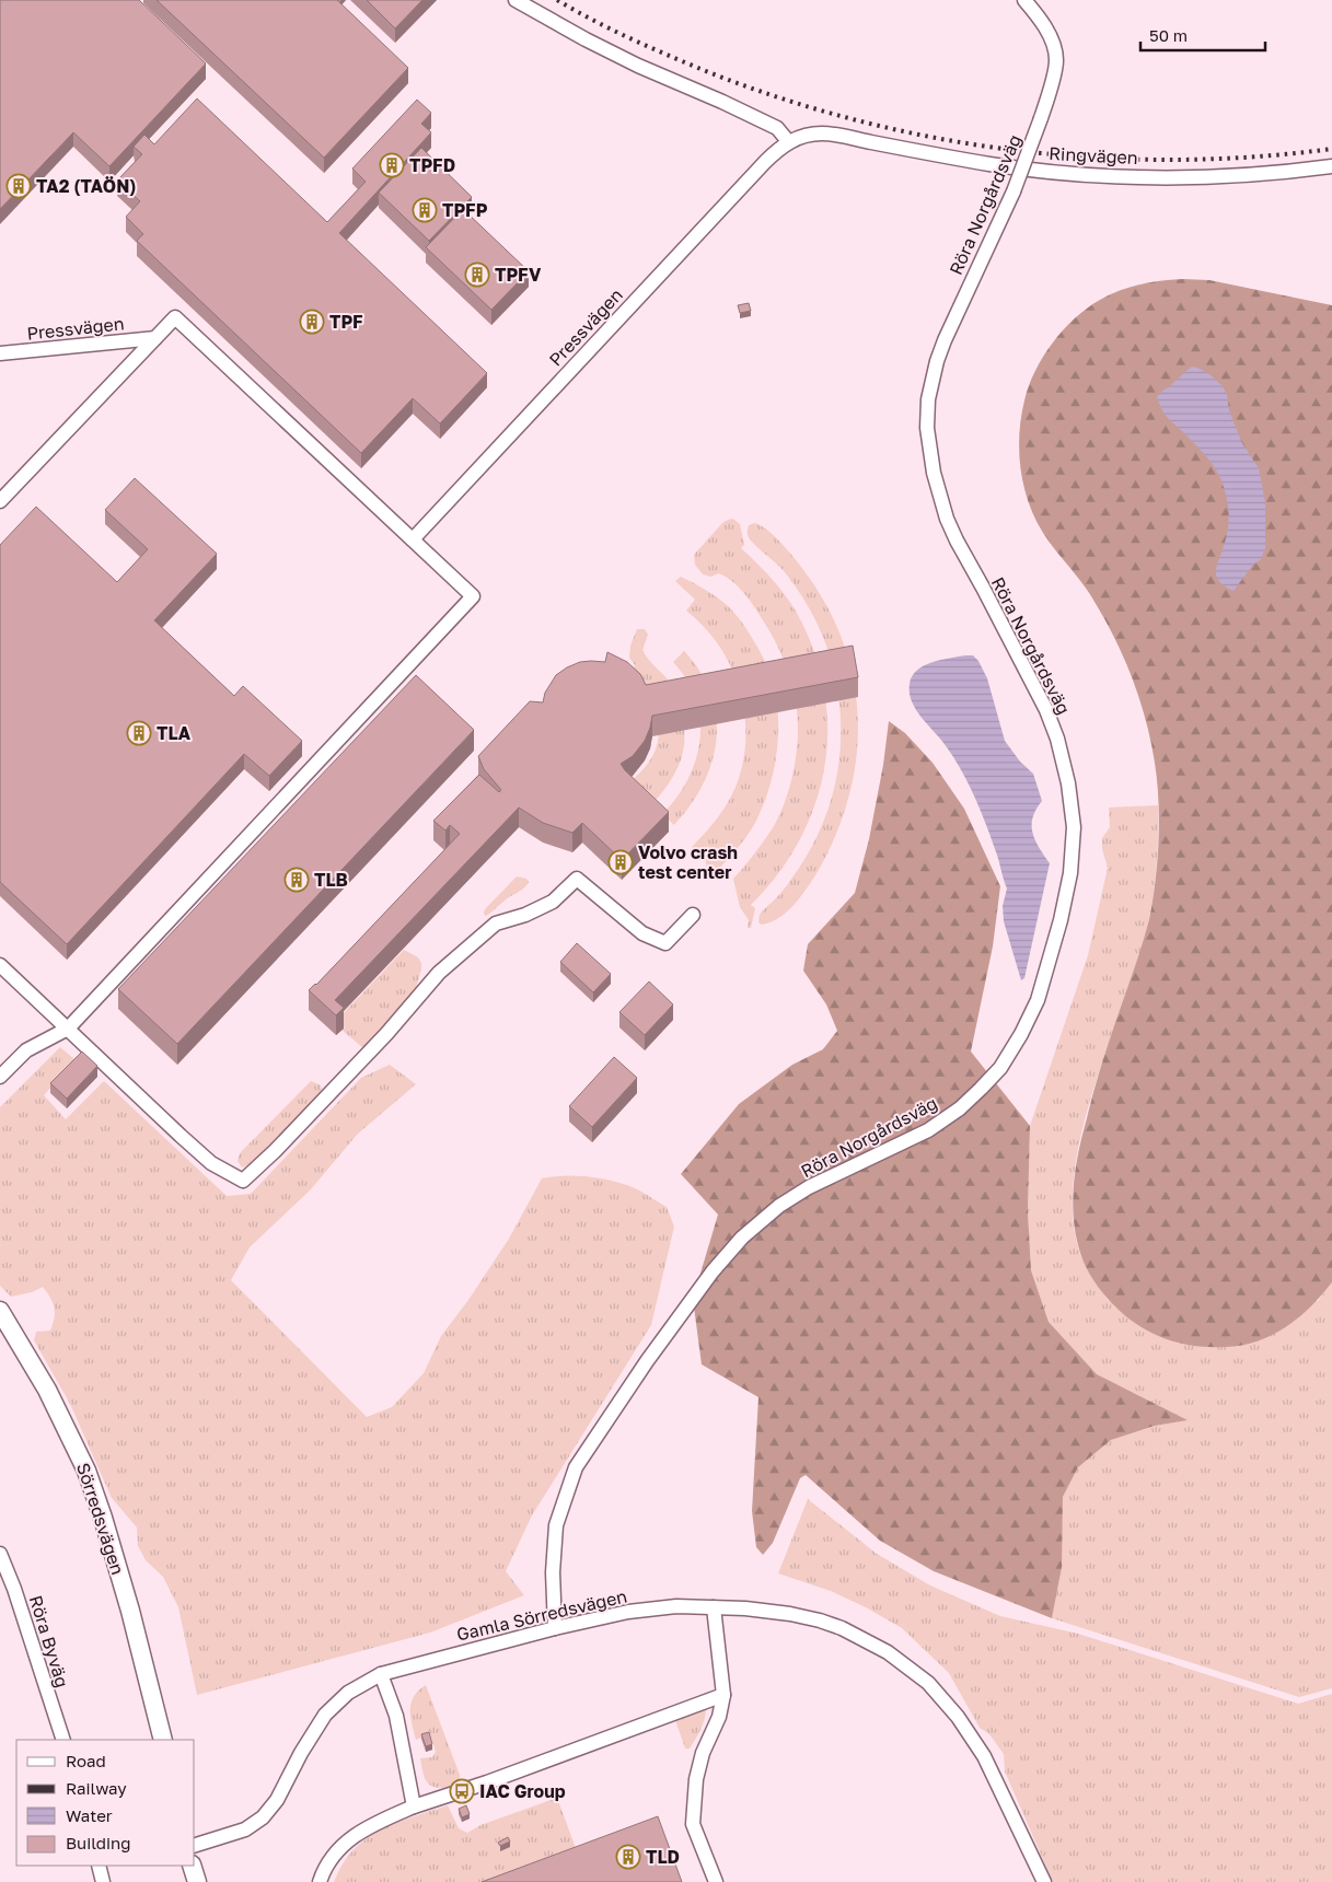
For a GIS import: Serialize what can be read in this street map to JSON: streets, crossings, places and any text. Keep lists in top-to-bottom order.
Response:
{
  "streets": {
    "street": [
      "Ringvägen",
      "Röra Norgårdsväg",
      "Pressvägen",
      "Sörredsvägen",
      "Gamla Sörredsvägen",
      "Röra Byväg"
    ]
  },
  "crossings": [
    ["Ringvägen", "Pressvägen"],
    ["Röra Norgårdsväg", "Gamla Sörredsvägen"]
  ],
  "places": {
    "building": [
      "TPFD",
      "TA2 (TAÖN)",
      "TPFP",
      "TPFV",
      "TPF",
      "TLA",
      "Volvo crash test center",
      "TLB",
      "TLD"
    ],
    "bus stop": ["IAC Group"]
  },
  "legend": [
    "Road",
    "Railway",
    "Water",
    "Building"
  ],
  "scale_bar": "50 m"
}
